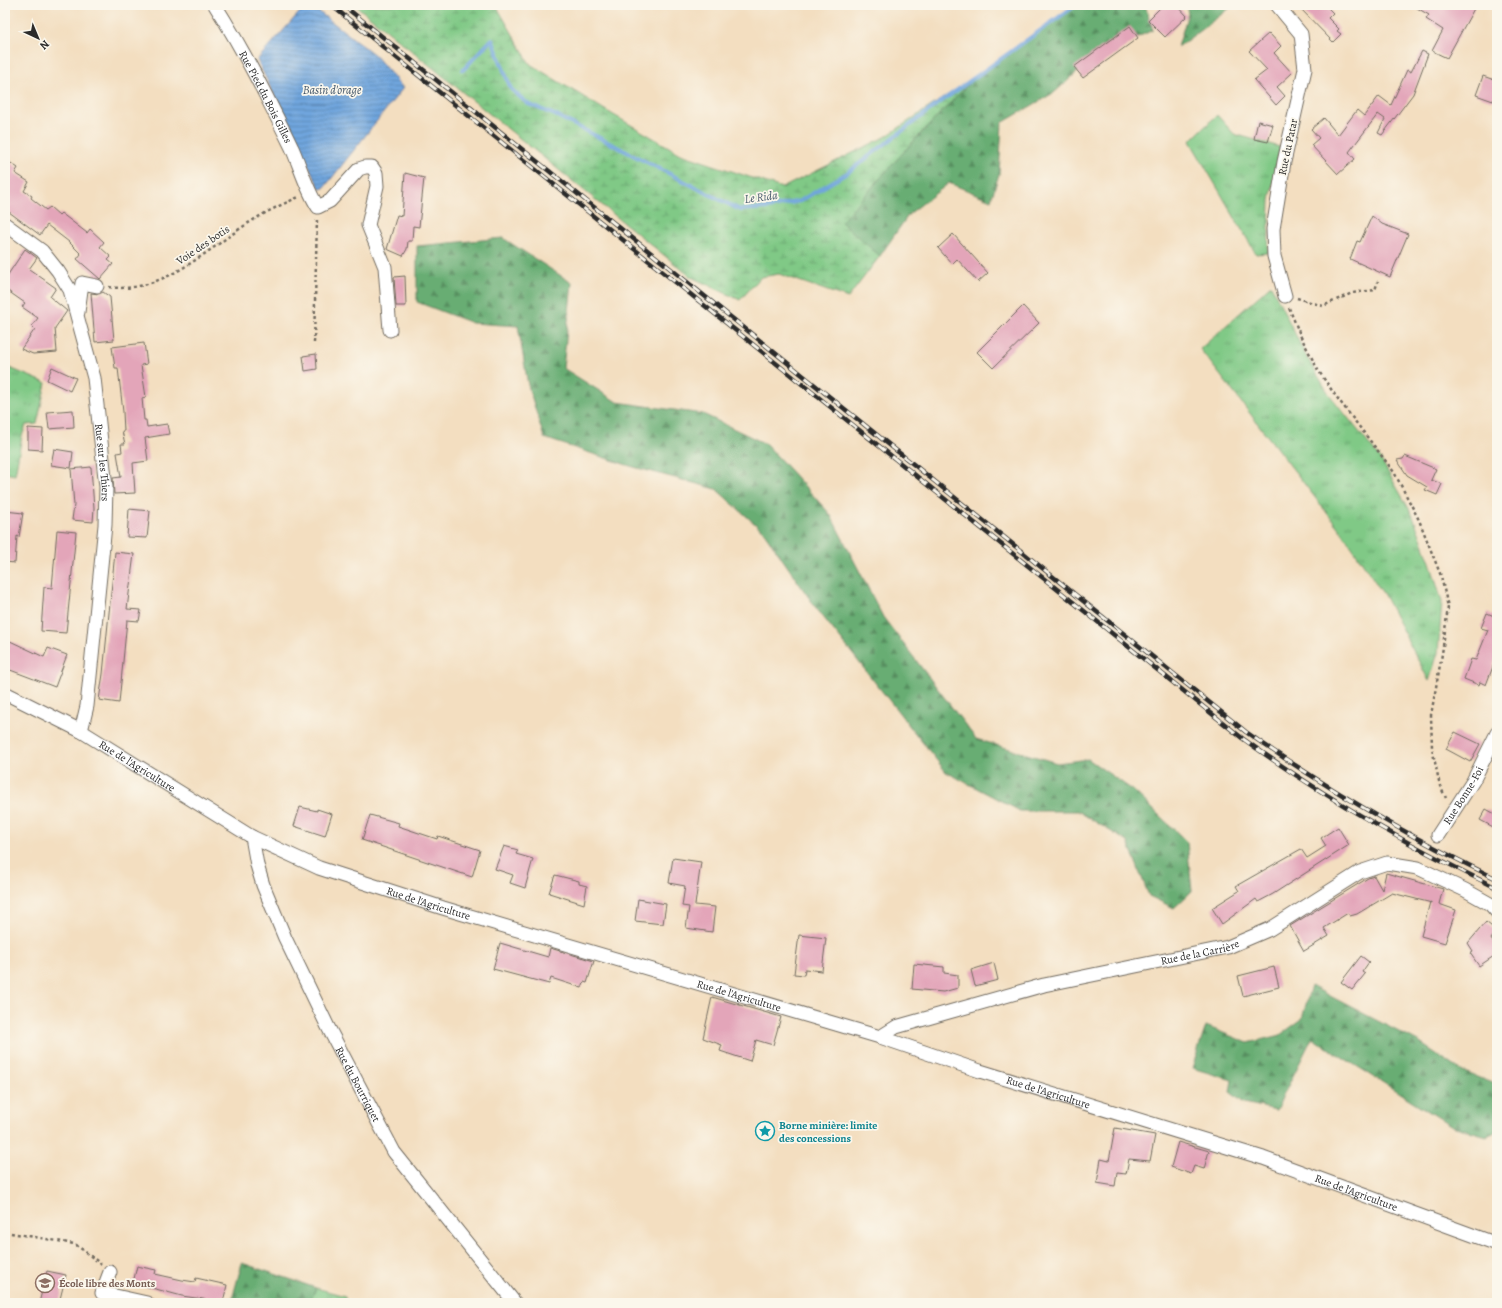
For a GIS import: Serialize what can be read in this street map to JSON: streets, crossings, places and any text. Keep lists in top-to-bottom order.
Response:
{
  "streets": {
    "street": [
      "Rue Pied du Bois Gilles",
      "Rue du Patar",
      "Rue sur les Thiers",
      "Rue de l'Agriculture",
      "Rue Bonne-Foi",
      "Rue de la Carrière",
      "Rue du Bourriquet"
    ],
    "path": ["Voie des botis"]
  },
  "crossings": [
    ["Rue Pied du Bois Gilles", "Voie des botis"],
    ["Rue sur les Thiers", "Rue de l'Agriculture"],
    ["Rue de l'Agriculture", "Rue de la Carrière"],
    ["Rue de l'Agriculture", "Rue du Bourriquet"]
  ],
  "water": ["Basin d'orage", "Le Rida"],
  "places": {
    "place": ["Borne minière: limite des concessions"],
    "school or university": ["École libre des Monts"]
  },
  "north": "bottom right"
}
